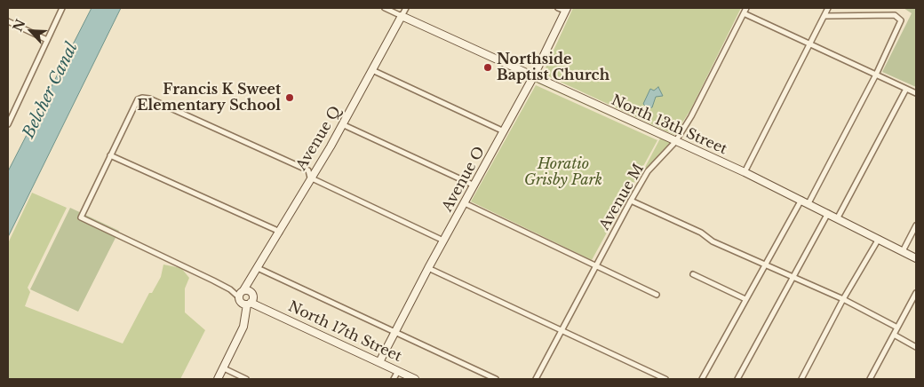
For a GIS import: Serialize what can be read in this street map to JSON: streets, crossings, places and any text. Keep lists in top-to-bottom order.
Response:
{
  "streets": {
    "street": [
      "North 13th Street",
      "Avenue Q",
      "Avenue O",
      "Avenue M",
      "North 17th Street"
    ]
  },
  "crossings": [
    ["North 13th Street", "Avenue Q"],
    ["North 13th Street", "Avenue O"],
    ["North 13th Street", "Avenue M"],
    ["Avenue Q", "North 17th Street"],
    ["Avenue O", "North 17th Street"]
  ],
  "water": ["Belcher Canal"],
  "parks": ["Horatio Grisby Park"],
  "places": ["Northside Baptist Church", "Francis K Sweet Elementary School"],
  "north": "top left"
}
